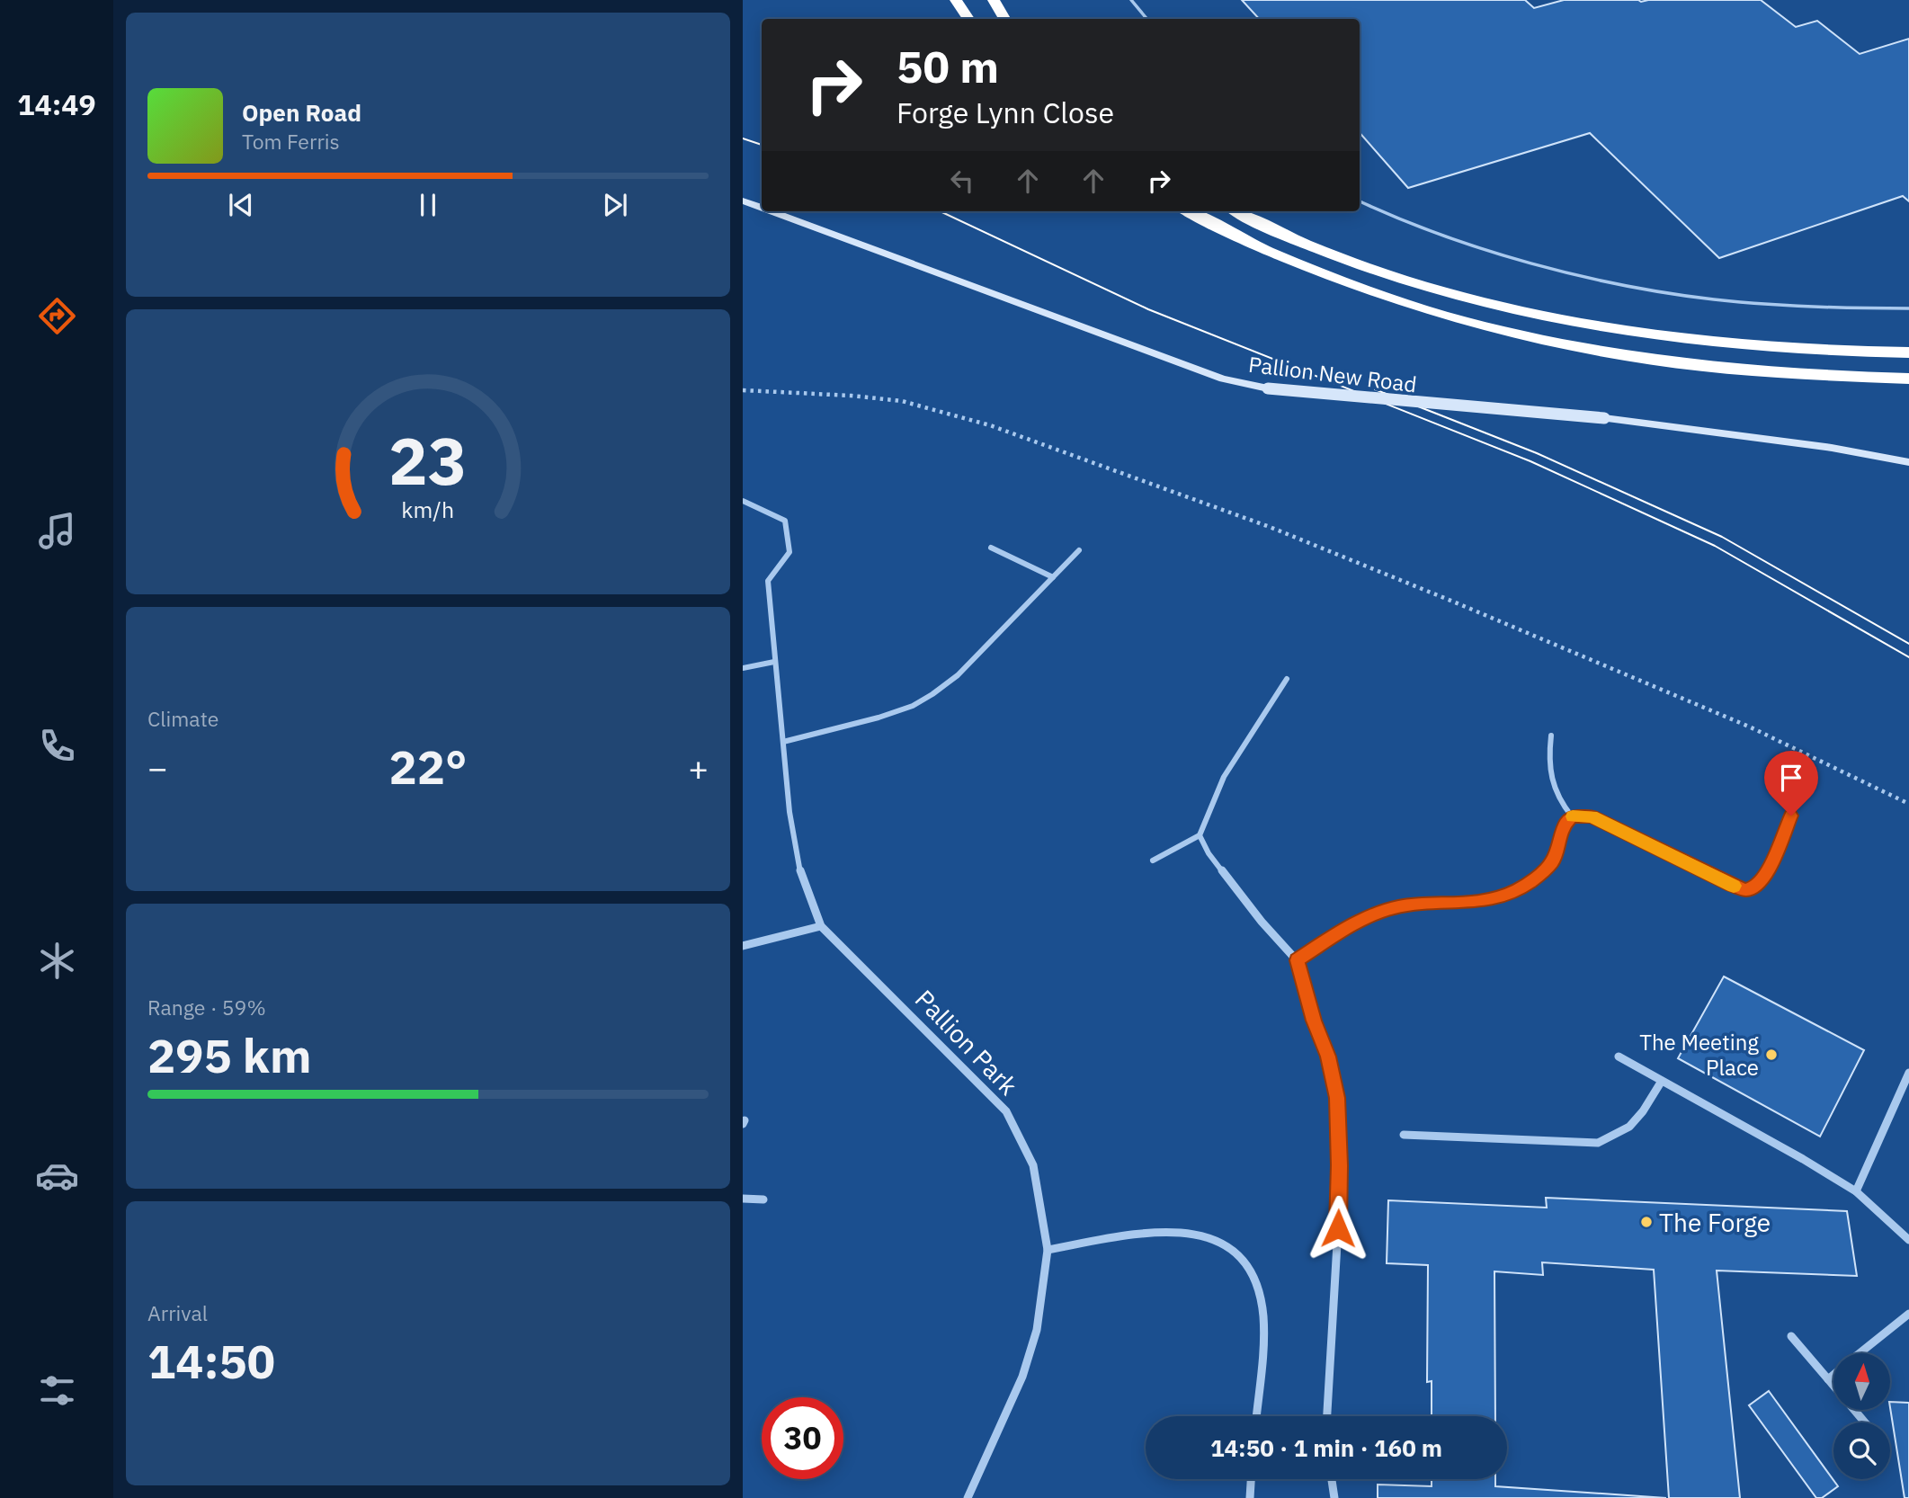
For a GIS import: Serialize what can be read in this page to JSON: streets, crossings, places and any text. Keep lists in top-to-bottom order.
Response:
{
  "streets": {
    "street": ["Pallion New Road", "Pallion Park"]
  },
  "places": ["The Meeting Place", "The Forge"],
  "north": "top",
  "page": {
    "tabs": "14:49",
    "turn": ["50 m", "Forge Lynn Close"],
    "song": ["Open Road", "Tom Ferris"],
    "tile": [
      "Climate",
      ["Range · 59%", "295 km"],
      ["Arrival", "14:50"]
    ],
    "heat": ["−", "22°", "+"],
    "limit": "30",
    "trip": "14:50 · 1 min · 160 m",
    "gauge": ["23", "km/h"]
  }
}
